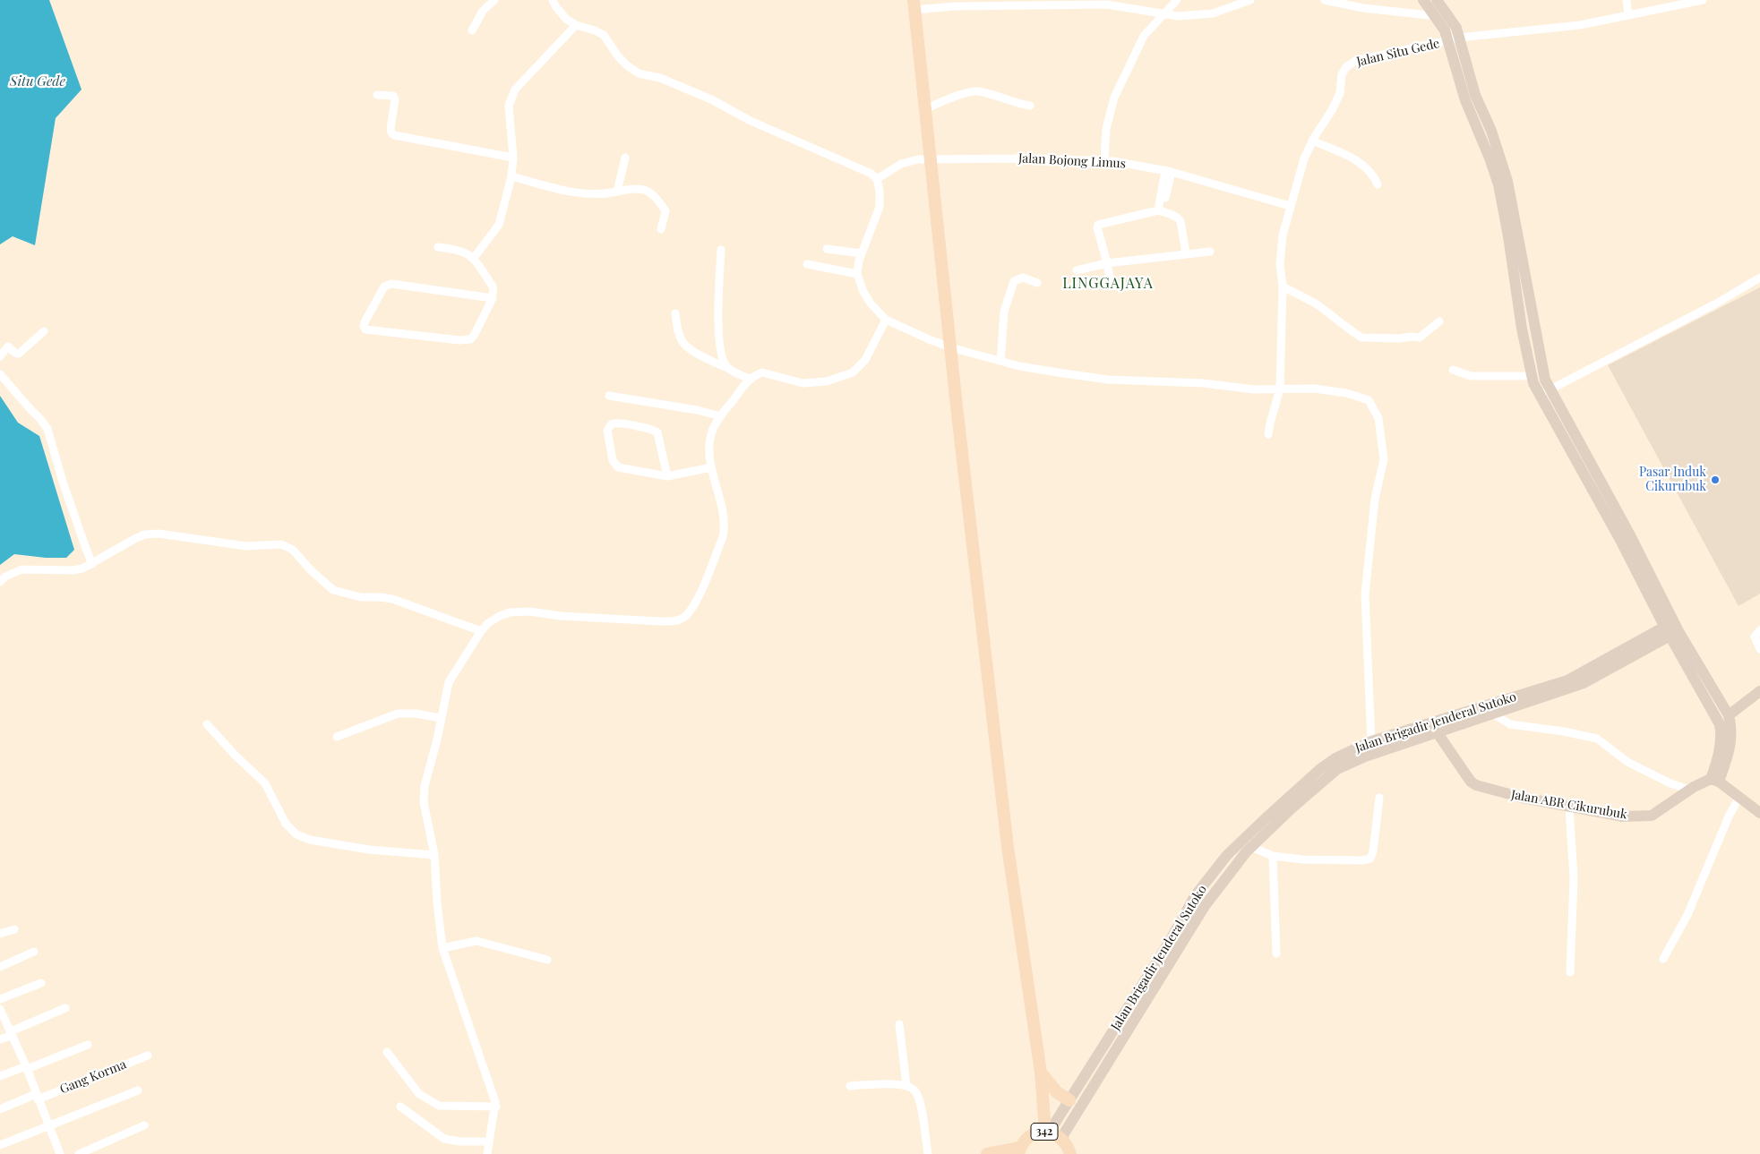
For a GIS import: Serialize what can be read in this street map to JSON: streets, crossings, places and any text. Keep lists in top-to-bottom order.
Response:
{
  "streets": {
    "main road": ["342"],
    "street": [
      "Jalan Situ Gede",
      "Jalan Bojong Limus",
      "Jalan Brigadir Jenderal Sutoko",
      "Jalan ABR Cikurubuk",
      "Gang Korma"
    ]
  },
  "crossings": [
    ["Jalan Situ Gede", "Jalan Bojong Limus"],
    ["Jalan Brigadir Jenderal Sutoko", "342"]
  ],
  "districts": ["LINGGAJAYA"],
  "water": ["Situ Gede"],
  "places": ["Pasar Induk Cikurubuk"]
}
